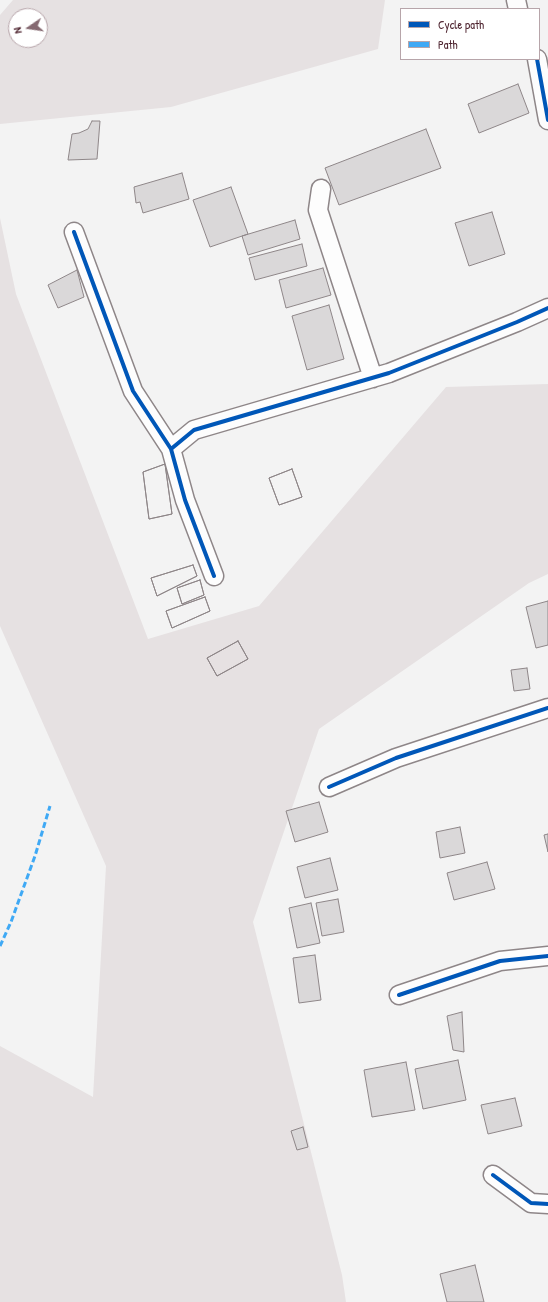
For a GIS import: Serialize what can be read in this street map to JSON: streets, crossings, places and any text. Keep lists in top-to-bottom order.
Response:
{
  "legend": ["Cycle path", "Path"],
  "north": "left"
}
